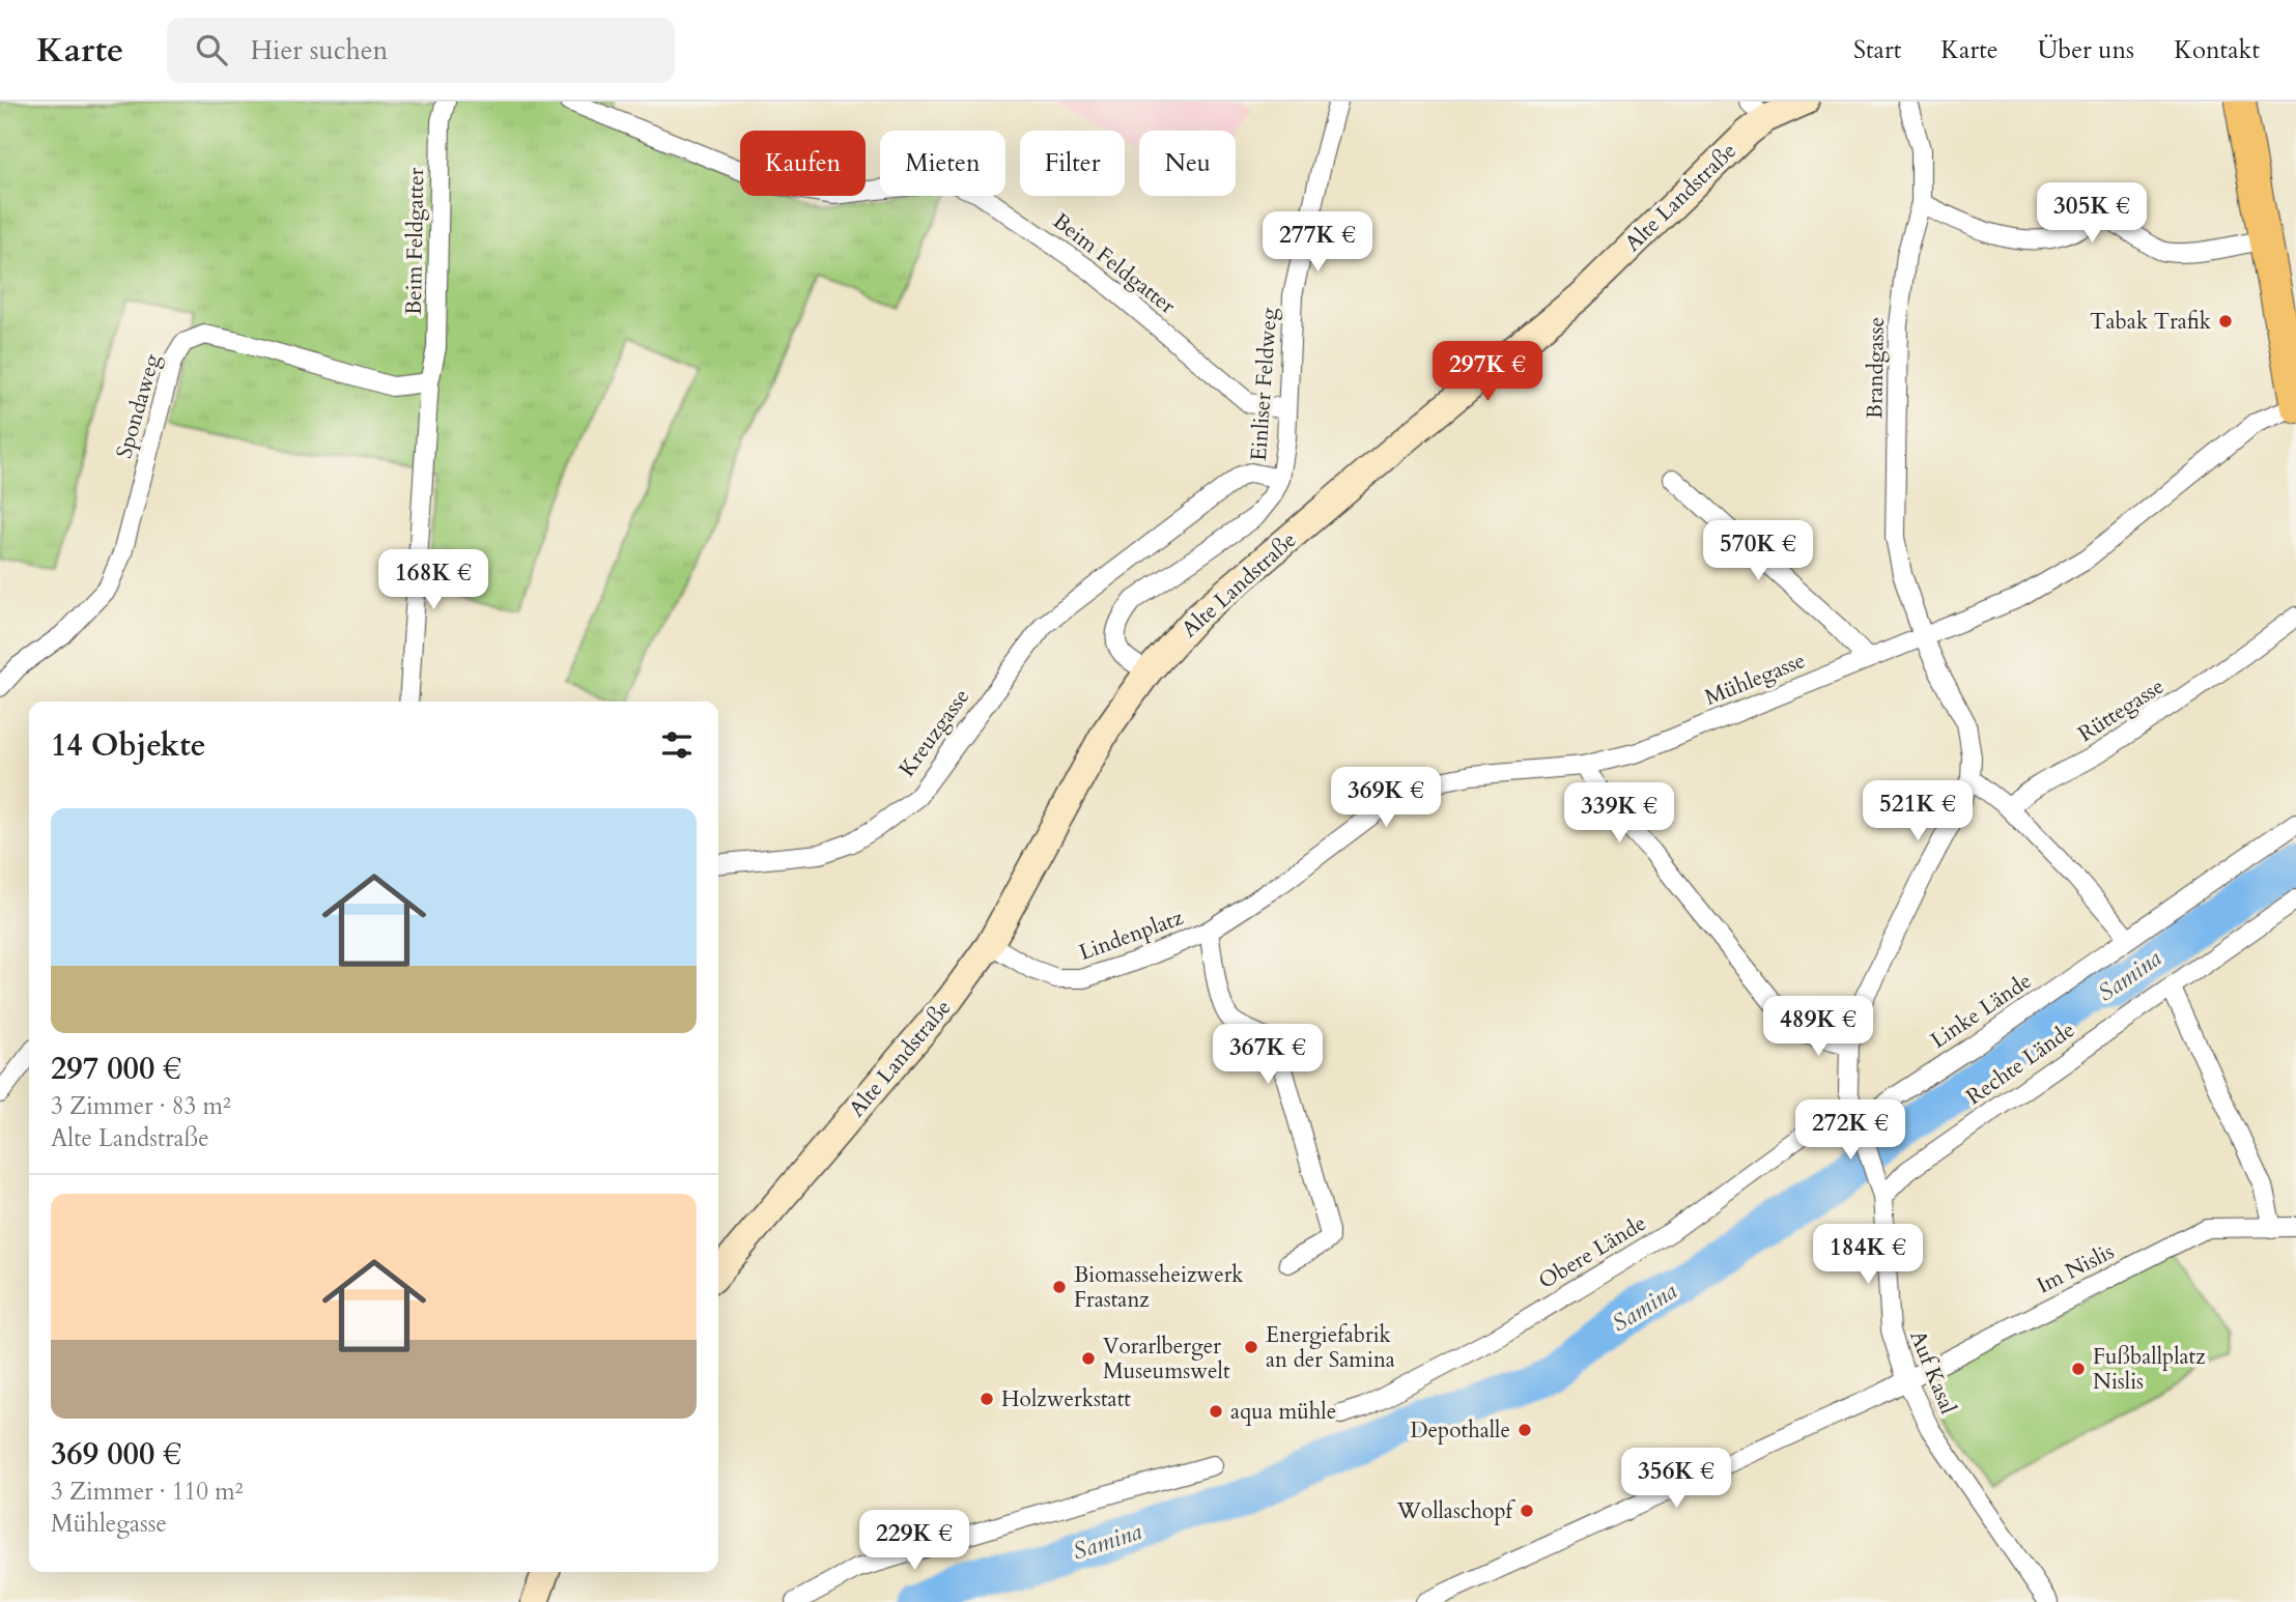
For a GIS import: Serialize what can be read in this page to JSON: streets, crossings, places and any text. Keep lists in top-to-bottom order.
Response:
{
  "streets": {
    "main road": ["Alte Landstraße"],
    "street": [
      "Beim Feldgatter",
      "Brandgasse",
      "Einliser Feldweg",
      "Spondaweg",
      "Mühlegasse",
      "Rüttegasse",
      "Kreuzgasse",
      "Lindenplatz",
      "Linke Lände",
      "Rechte Lände",
      "Obere Lände",
      "Im Nislis",
      "Auf Kasal"
    ]
  },
  "crossings": [
    ["Alte Landstraße", "Einliser Feldweg"],
    ["Alte Landstraße", "Lindenplatz"],
    ["Beim Feldgatter", "Einliser Feldweg"],
    ["Beim Feldgatter", "Spondaweg"],
    ["Brandgasse", "Mühlegasse"],
    ["Brandgasse", "Auf Kasal"],
    ["Einliser Feldweg", "Kreuzgasse"],
    ["Mühlegasse", "Lindenplatz"],
    ["Linke Lände", "Obere Lände"],
    ["Linke Lände", "Auf Kasal"],
    ["Rechte Lände", "Auf Kasal"],
    ["Obere Lände", "Auf Kasal"],
    ["Im Nislis", "Auf Kasal"]
  ],
  "water": ["Samina"],
  "places": [
    "Tabak Trafik",
    "Biomasseheizwerk Frastanz",
    "Energiefabrik an der Samina",
    "Vorarlberger Museumswelt",
    "Fußballplatz Nislis",
    "Holzwerkstatt",
    "aqua mühle",
    "Depothalle",
    "Wollaschopf"
  ],
  "page": {
    "header": "Karte",
    "search": "Hier suchen",
    "nav": [
      "Start",
      "Karte",
      "Über uns",
      "Kontakt"
    ],
    "chip": [
      "Kaufen",
      "Mieten",
      "Filter",
      "Neu"
    ],
    "price": [
      "305K €",
      "277K €",
      "297K €",
      "570K €",
      "168K €",
      "369K €",
      "521K €",
      "339K €",
      "489K €",
      "367K €",
      "272K €",
      "184K €",
      "356K €",
      "229K €"
    ],
    "heading": "14 Objekte",
    "list": [
      {
        "name": "297 000 €",
        "note": "3 Zimmer · 83 m² · Alte Landstraße"
      },
      {
        "name": "369 000 €",
        "note": "3 Zimmer · 110 m² · Mühlegasse"
      }
    ]
  }
}
